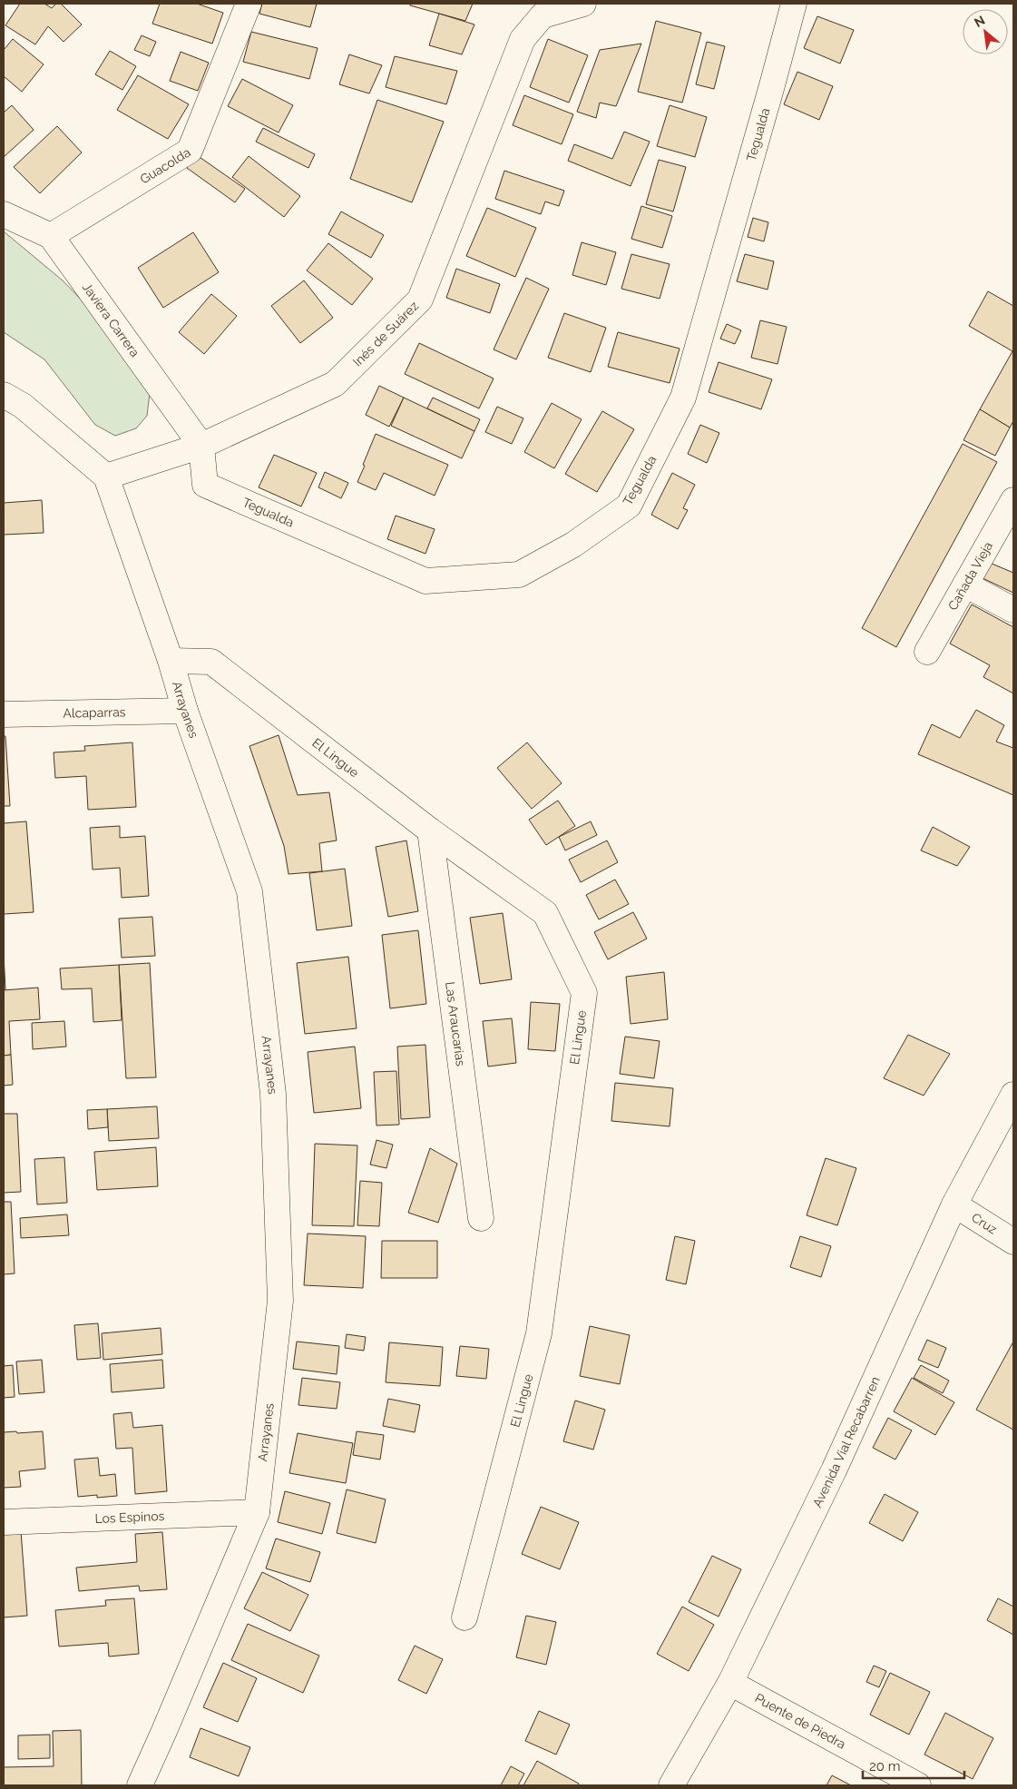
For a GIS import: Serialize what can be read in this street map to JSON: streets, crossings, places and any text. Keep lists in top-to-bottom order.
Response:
{
  "streets": {
    "street": [
      "Tegualda",
      "Guacolda",
      "Javiera Carrera",
      "Inés de Suárez",
      "Cañada Vieja",
      "Arrayanes",
      "Alcaparras",
      "El Lingue",
      "Las Araucarias",
      "Cruz",
      "Avenida Vial Recabarren",
      "Los Espinos",
      "Puente de Piedra"
    ]
  },
  "crossings": [
    ["Tegualda", "Javiera Carrera"],
    ["Tegualda", "Inés de Suárez"],
    ["Guacolda", "Javiera Carrera"],
    ["Javiera Carrera", "Inés de Suárez"],
    ["Inés de Suárez", "Arrayanes"],
    ["Arrayanes", "Alcaparras"],
    ["Arrayanes", "El Lingue"],
    ["Arrayanes", "Los Espinos"],
    ["El Lingue", "Las Araucarias"],
    ["Cruz", "Avenida Vial Recabarren"],
    ["Avenida Vial Recabarren", "Puente de Piedra"]
  ],
  "scale_bar": "20 m",
  "north": "top left"
}
